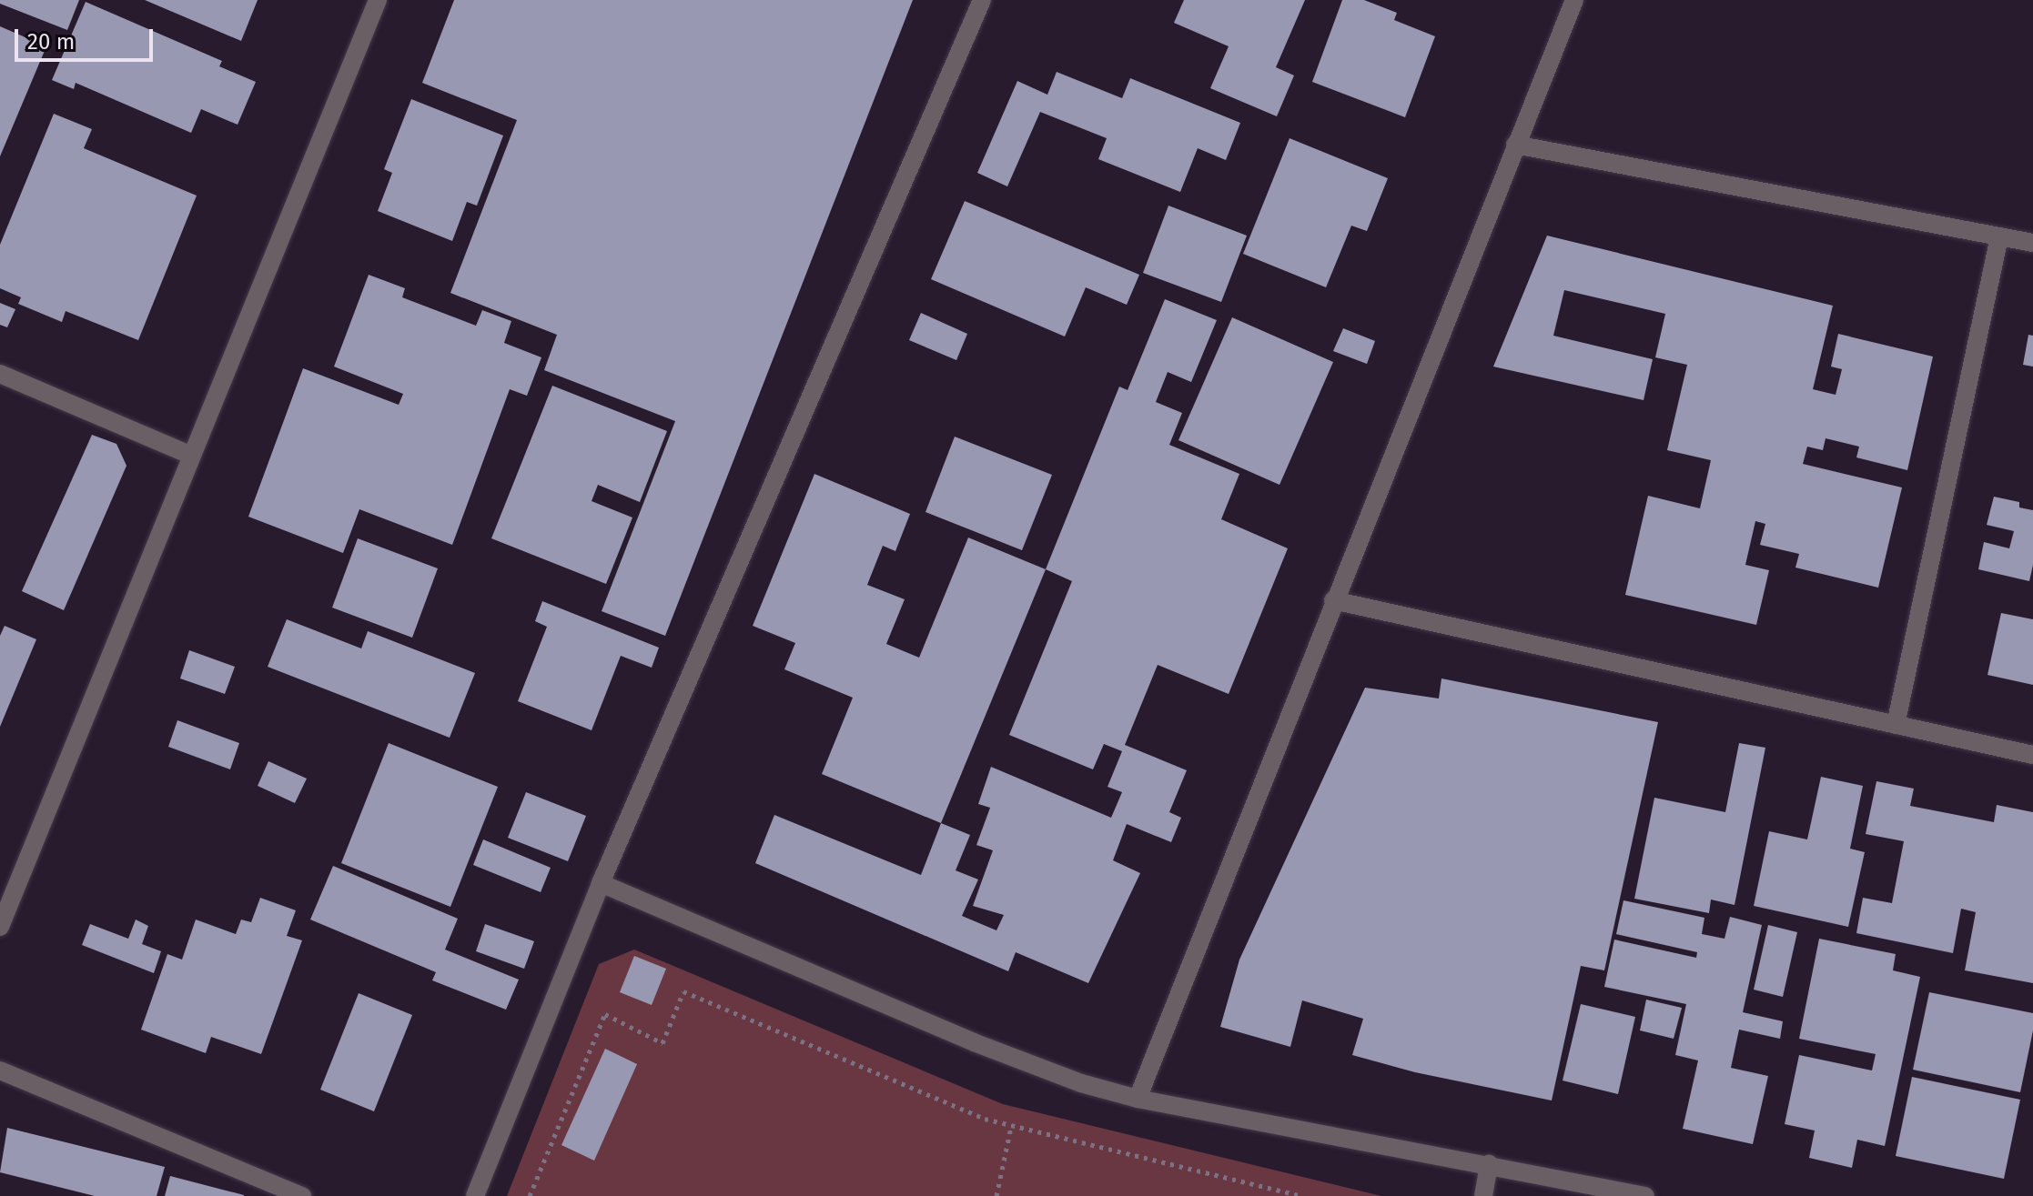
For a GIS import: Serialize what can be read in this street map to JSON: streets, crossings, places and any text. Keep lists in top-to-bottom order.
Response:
{
  "scale_bar": "20 m"
}
